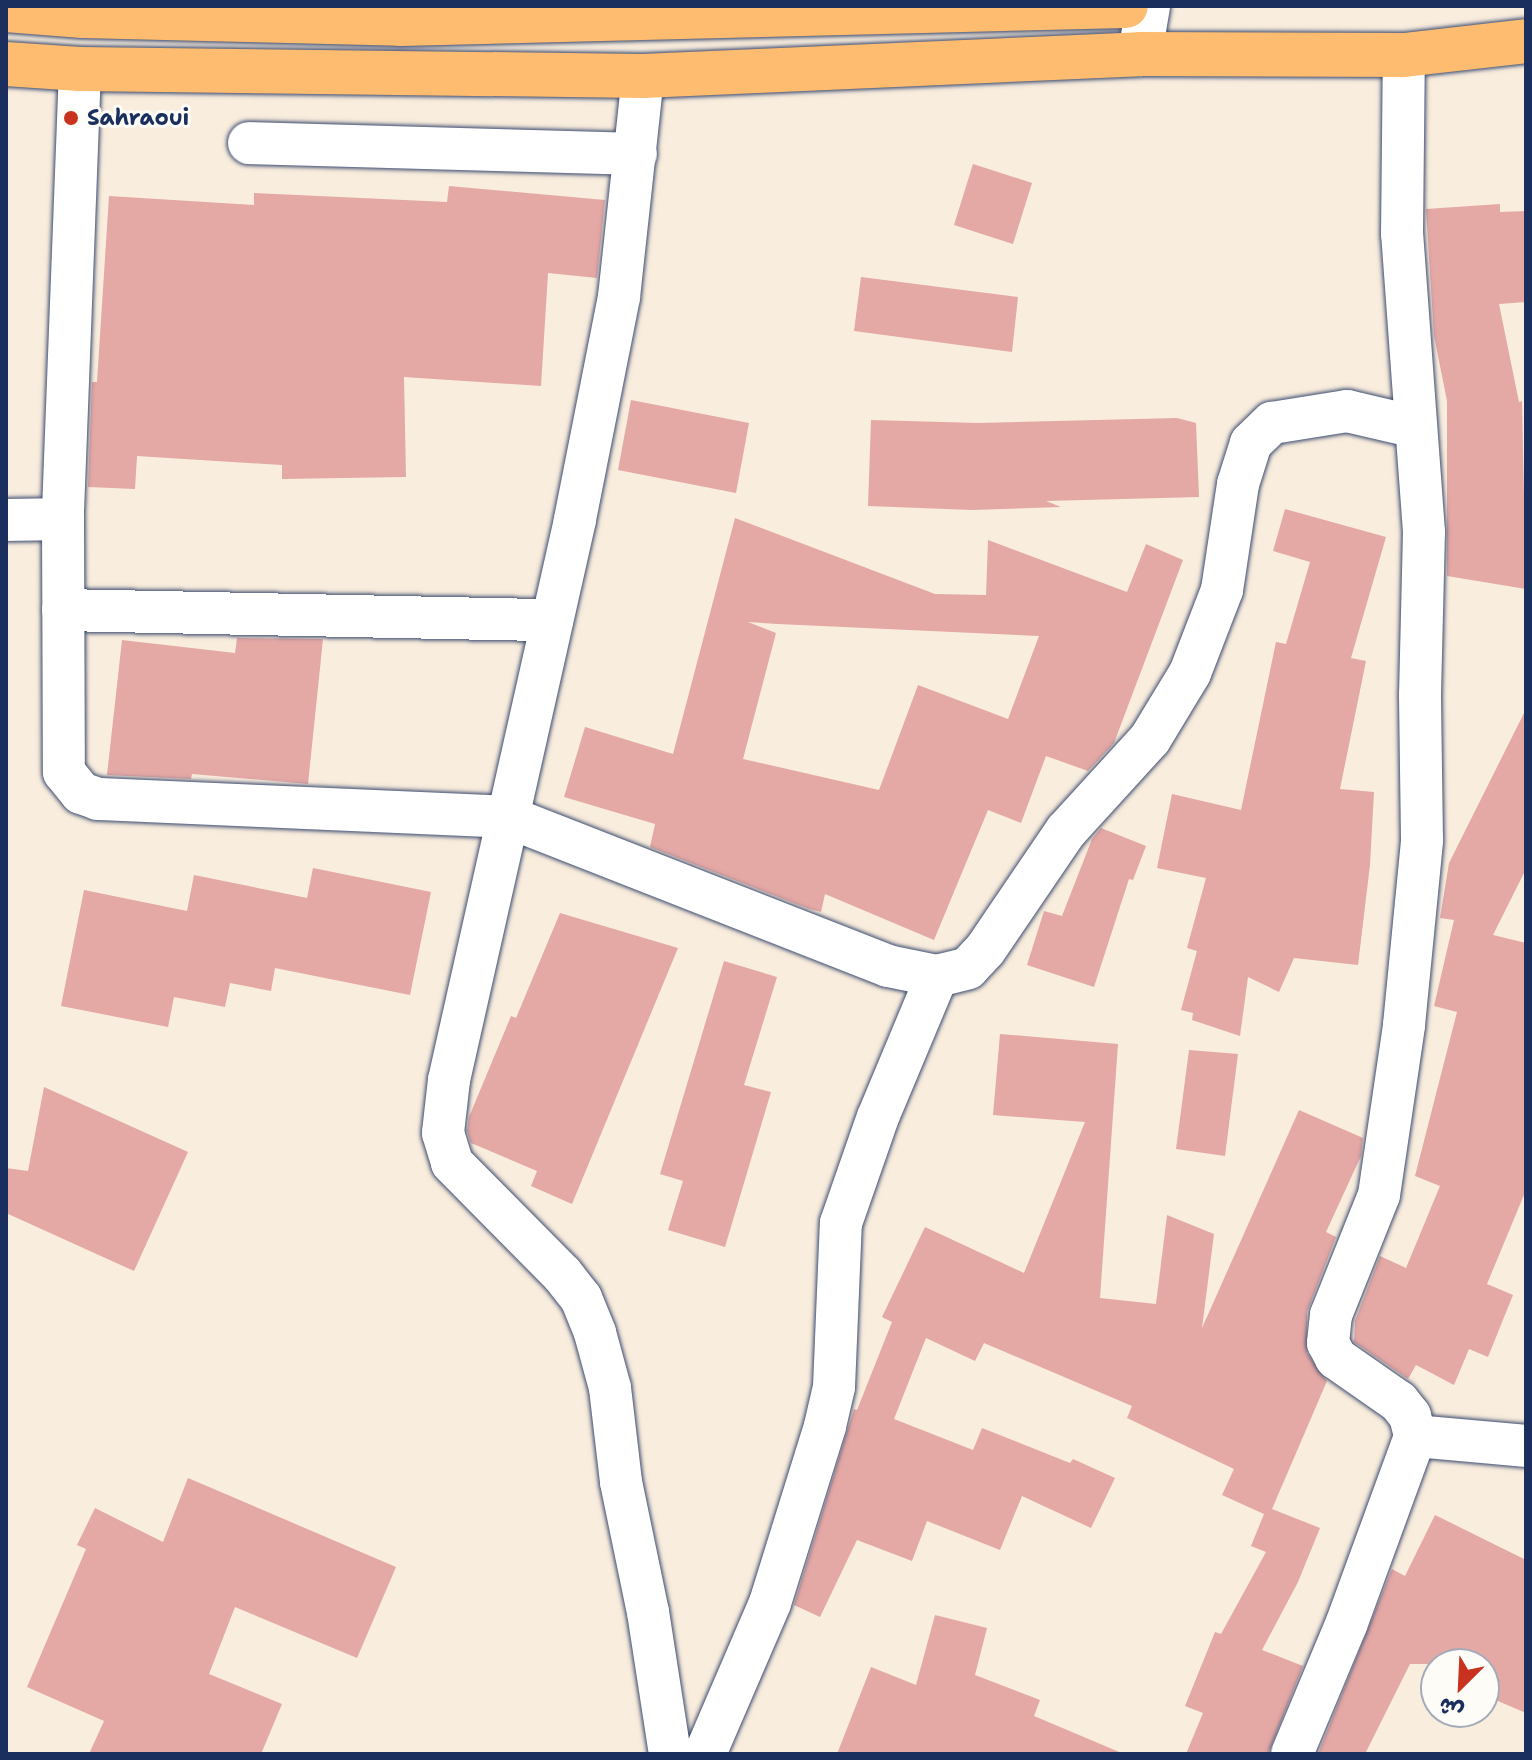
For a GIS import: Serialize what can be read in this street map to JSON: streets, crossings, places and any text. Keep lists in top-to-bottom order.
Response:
{
  "places": ["Sahraoui"],
  "north": "bottom left"
}
